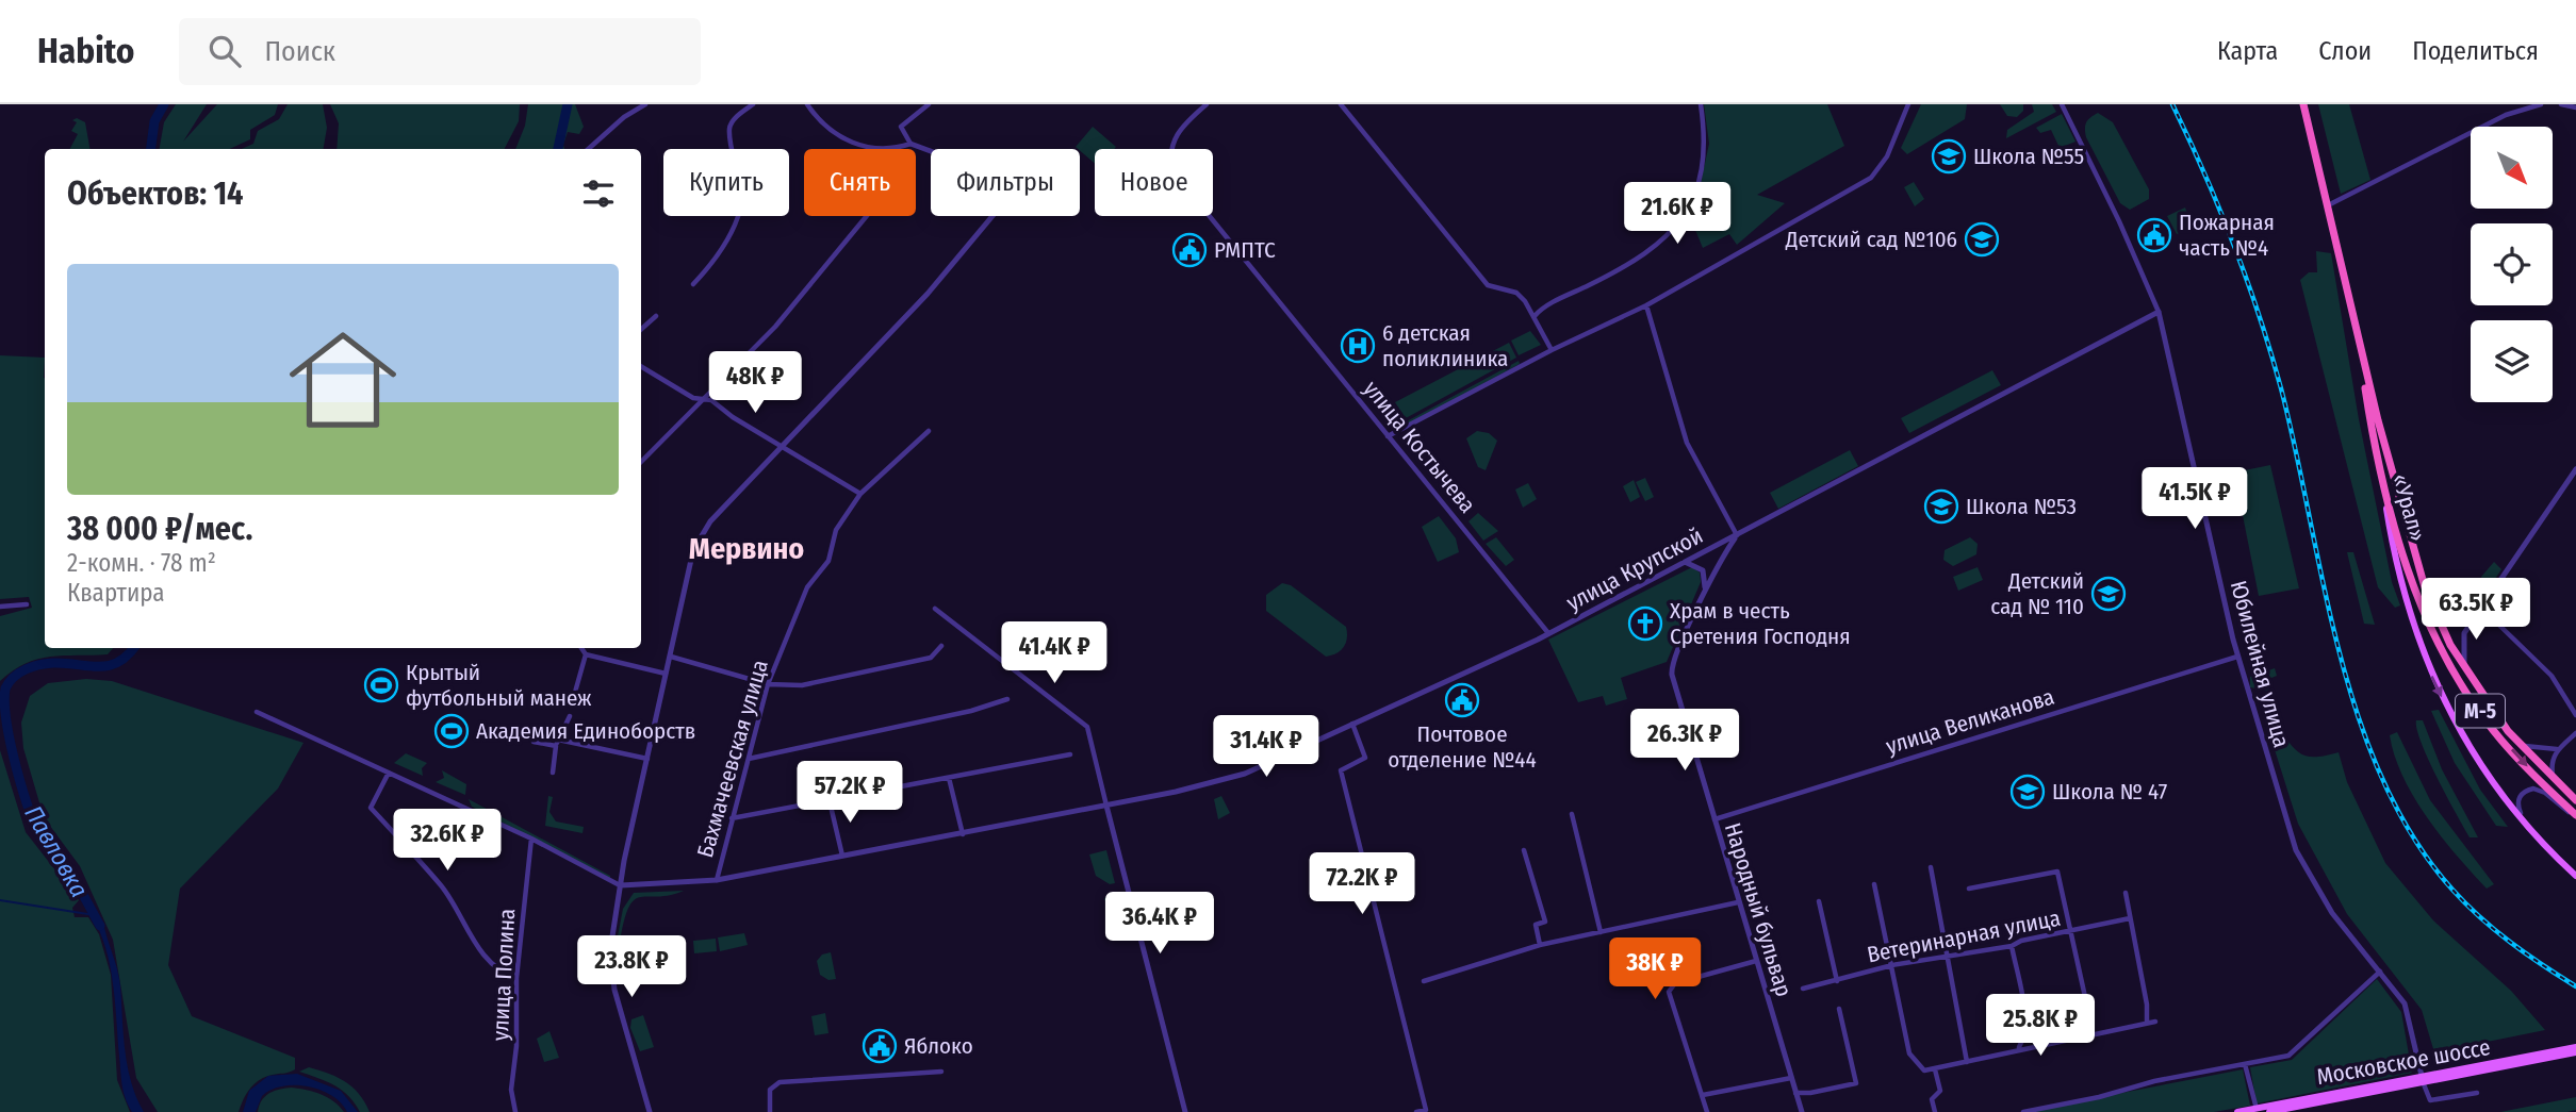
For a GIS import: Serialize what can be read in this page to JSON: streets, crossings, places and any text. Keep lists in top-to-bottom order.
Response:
{
  "streets": {
    "highway": ["«Урал»", "М-5"],
    "main road": ["Московское шоссе"],
    "street": [
      "улица Костычева",
      "улица Крупской",
      "Юбилейная улица",
      "улица Великанова",
      "Бахмачеевская улица",
      "Народный бульвар",
      "Ветеринарная улица",
      "улица Полина"
    ]
  },
  "crossings": [
    ["улица Костычева", "улица Крупской"],
    ["улица Крупской", "Юбилейная улица"],
    ["улица Крупской", "Бахмачеевская улица"],
    ["улица Крупской", "Народный бульвар"],
    ["Юбилейная улица", "улица Великанова"],
    ["Юбилейная улица", "Московское шоссе"],
    ["улица Великанова", "Народный бульвар"]
  ],
  "districts": ["Мервино"],
  "water": ["Павловка"],
  "places": {
    "school or university": [
      "Школа №55",
      "Детский сад №106",
      "Школа №53",
      "Детский сад № 110",
      "Школа № 47"
    ],
    "public building": [
      "Пожарная часть №4",
      "РМПТС",
      "Почтовое отделение №44",
      "Яблоко"
    ],
    "hospital": ["6 детская поликлиника"],
    "church": ["Храм в честь Сретения Господня"],
    "sports": ["Крытый футбольный манеж", "Академия Единоборств"]
  },
  "north": "bottom right",
  "page": {
    "header": "Habito",
    "search": "Поиск",
    "nav": ["Карта", "Слои", "Поделиться"],
    "chip": [
      "Купить",
      "Снять",
      "Фильтры",
      "Новое"
    ],
    "heading": "Объектов: 14",
    "price": [
      "21.6K ₽",
      "48K ₽",
      "41.5K ₽",
      "63.5K ₽",
      "41.4K ₽",
      "26.3K ₽",
      "31.4K ₽",
      "57.2K ₽",
      "32.6K ₽",
      "72.2K ₽",
      "36.4K ₽",
      "23.8K ₽",
      "38K ₽",
      "25.8K ₽"
    ],
    "list": [
      {
        "name": "38 000 ₽/мес.",
        "note": "2-комн. · 78 m² · Квартира"
      }
    ]
  }
}
